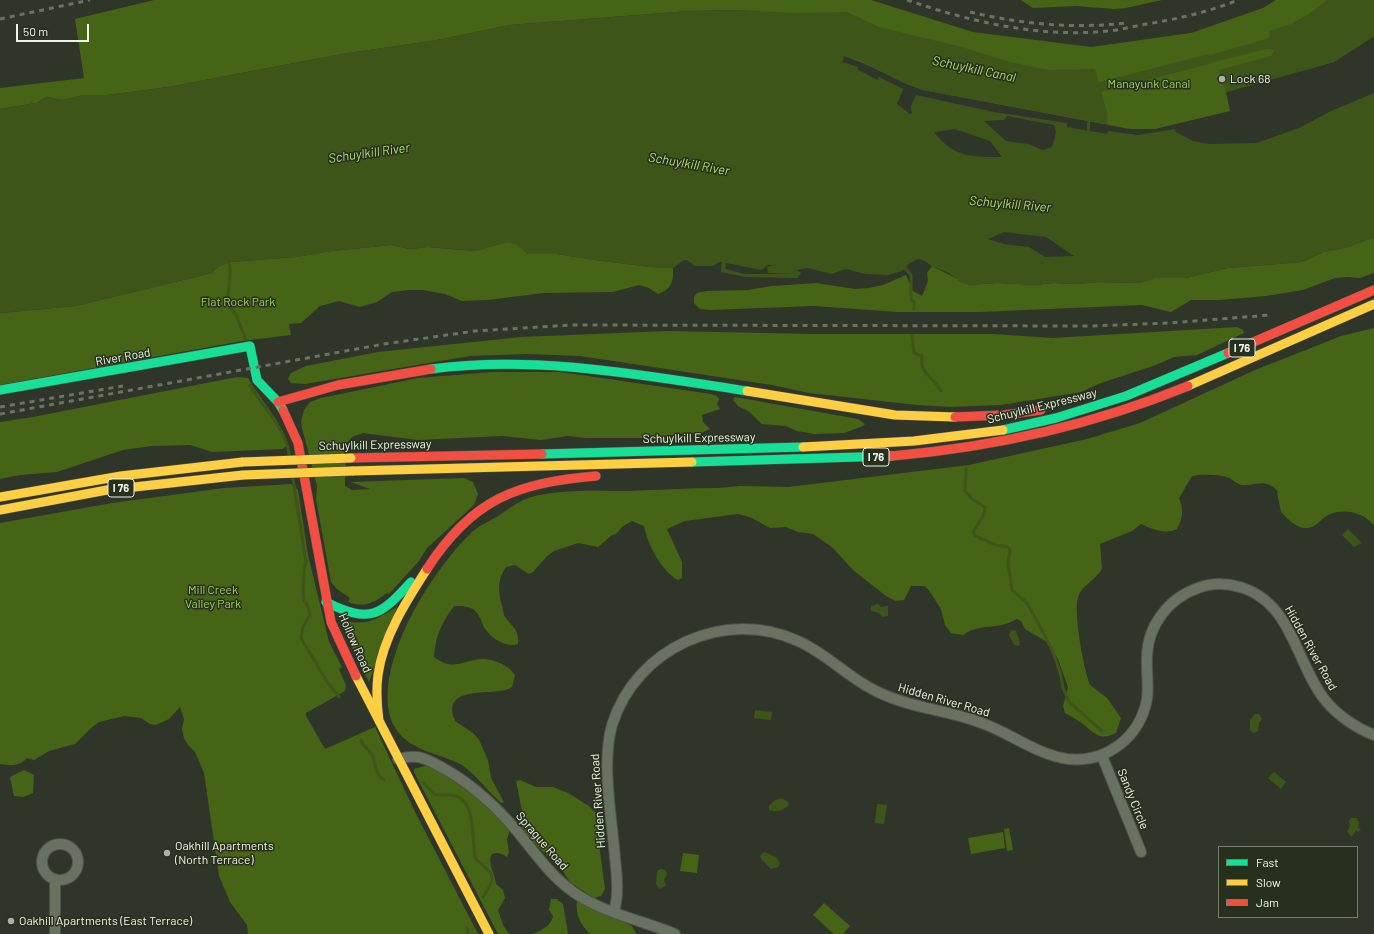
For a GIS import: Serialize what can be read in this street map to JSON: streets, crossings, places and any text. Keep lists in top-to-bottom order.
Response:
{
  "streets": {
    "main road": [
      "I 76",
      "River Road",
      "Schuylkill Expressway",
      "Hollow Road"
    ],
    "street": ["Hidden River Road", "Sandy Circle", "Sprague Road"]
  },
  "crossings": [
    ["River Road", "Hollow Road"],
    ["Hollow Road", "Sprague Road"],
    ["Hidden River Road", "Sandy Circle"],
    ["Hidden River Road", "Sprague Road"]
  ],
  "water": ["Schuylkill Canal", "Schuylkill River"],
  "parks": ["Manayunk Canal", "Flat Rock Park", "Mill Creek Valley Park"],
  "places": ["Lock 68", "Oakhill Apartments (North Terrace)", "Oakhill Apartments (East Terrace)"],
  "legend": ["Fast", "Slow", "Jam"],
  "scale_bar": "50 m"
}
